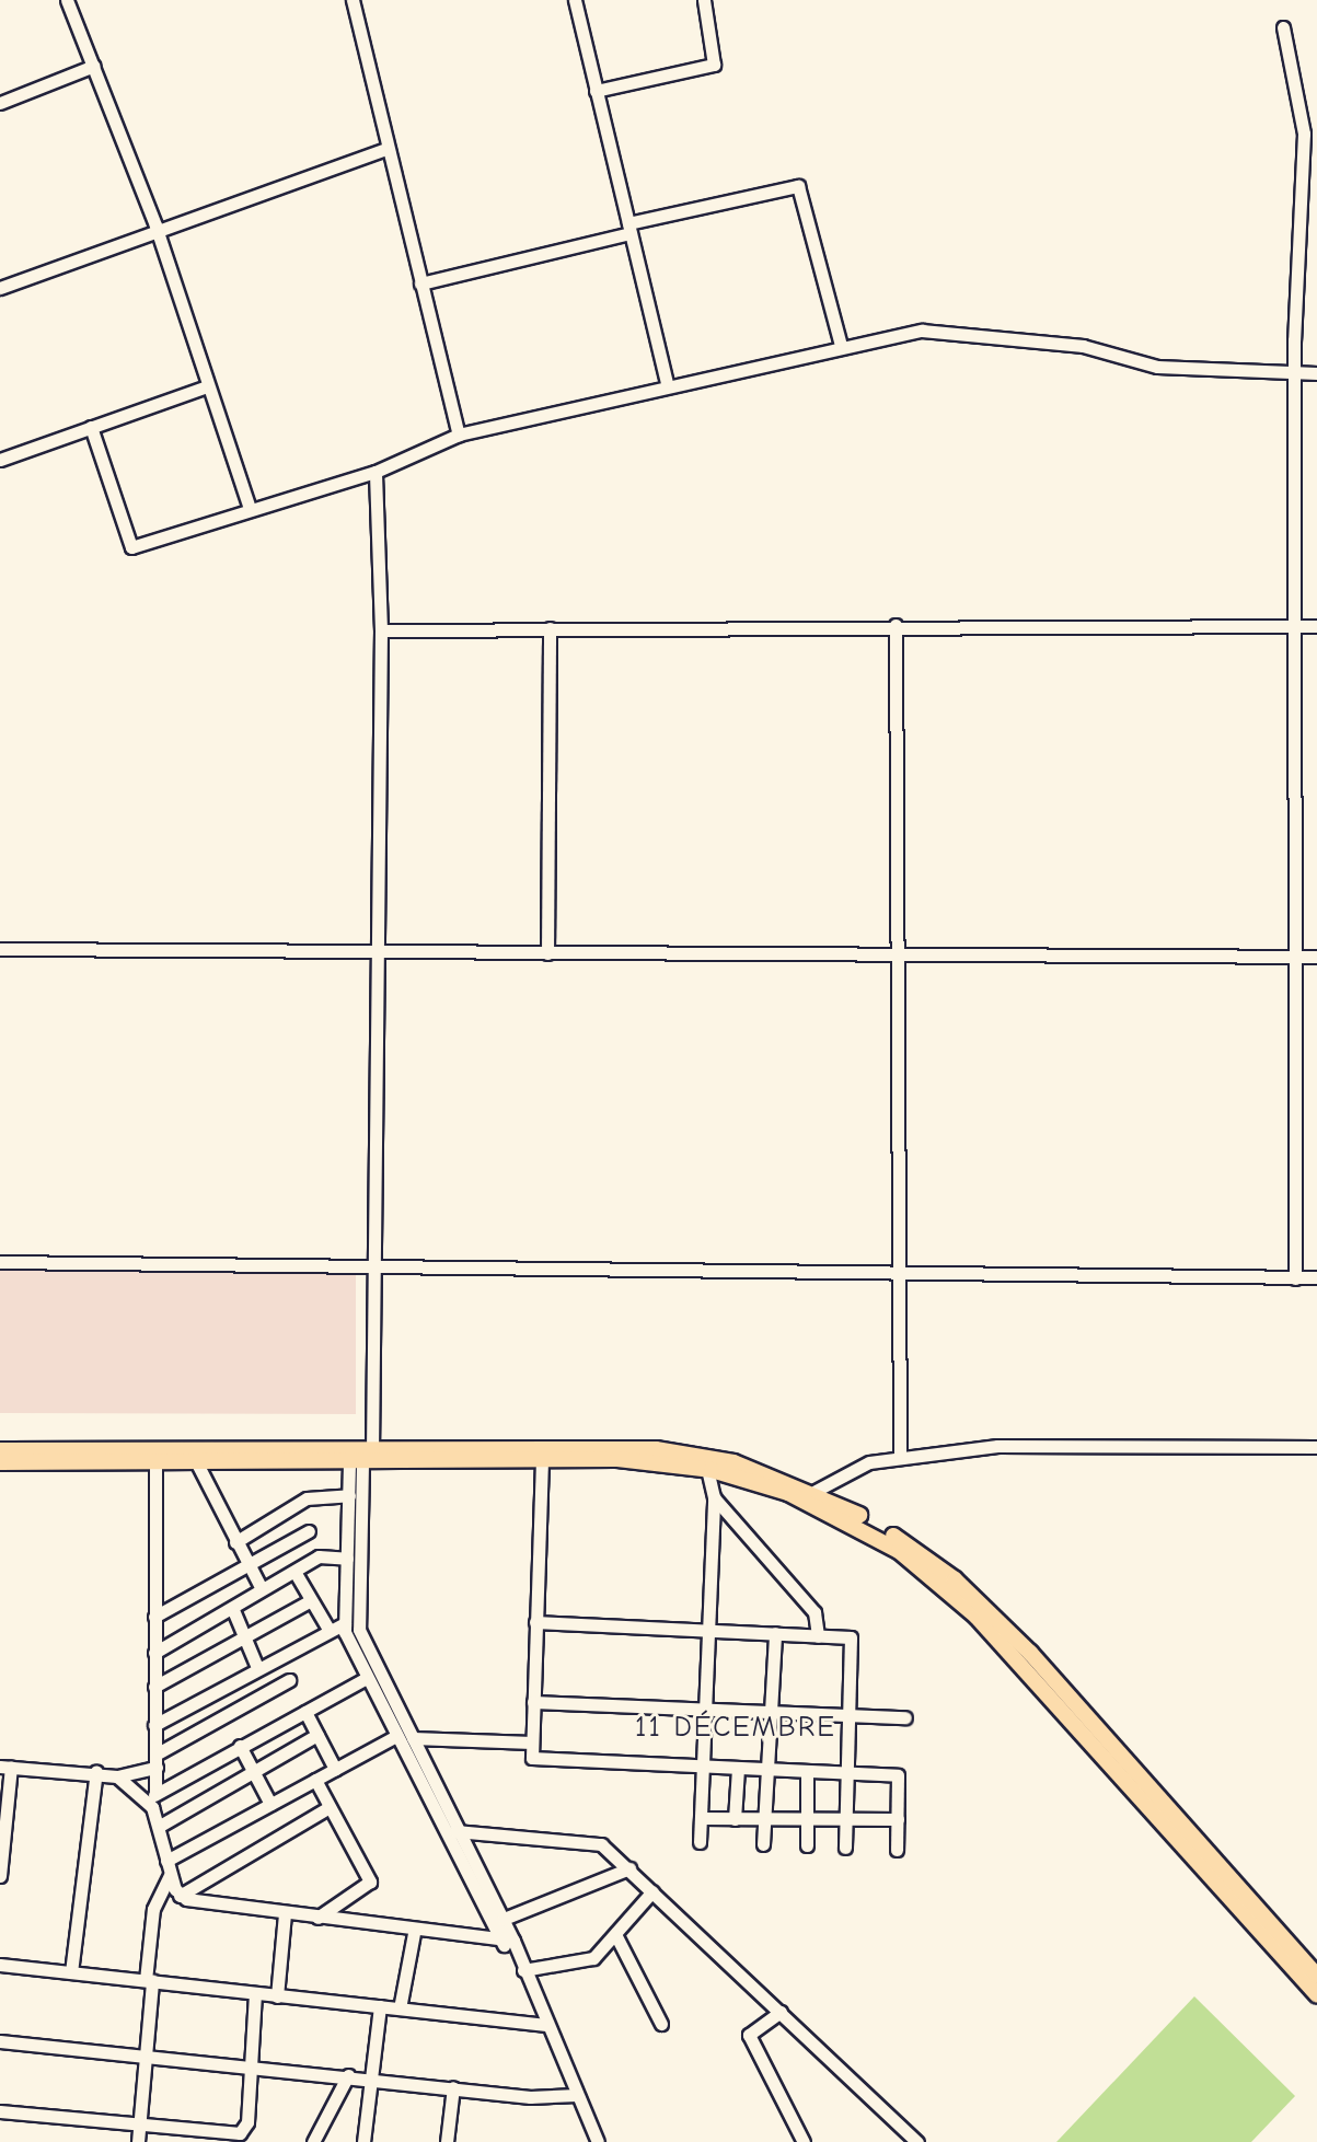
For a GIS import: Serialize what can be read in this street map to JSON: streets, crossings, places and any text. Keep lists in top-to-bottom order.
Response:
{
  "districts": ["11 DÉCEMBRE"]
}
